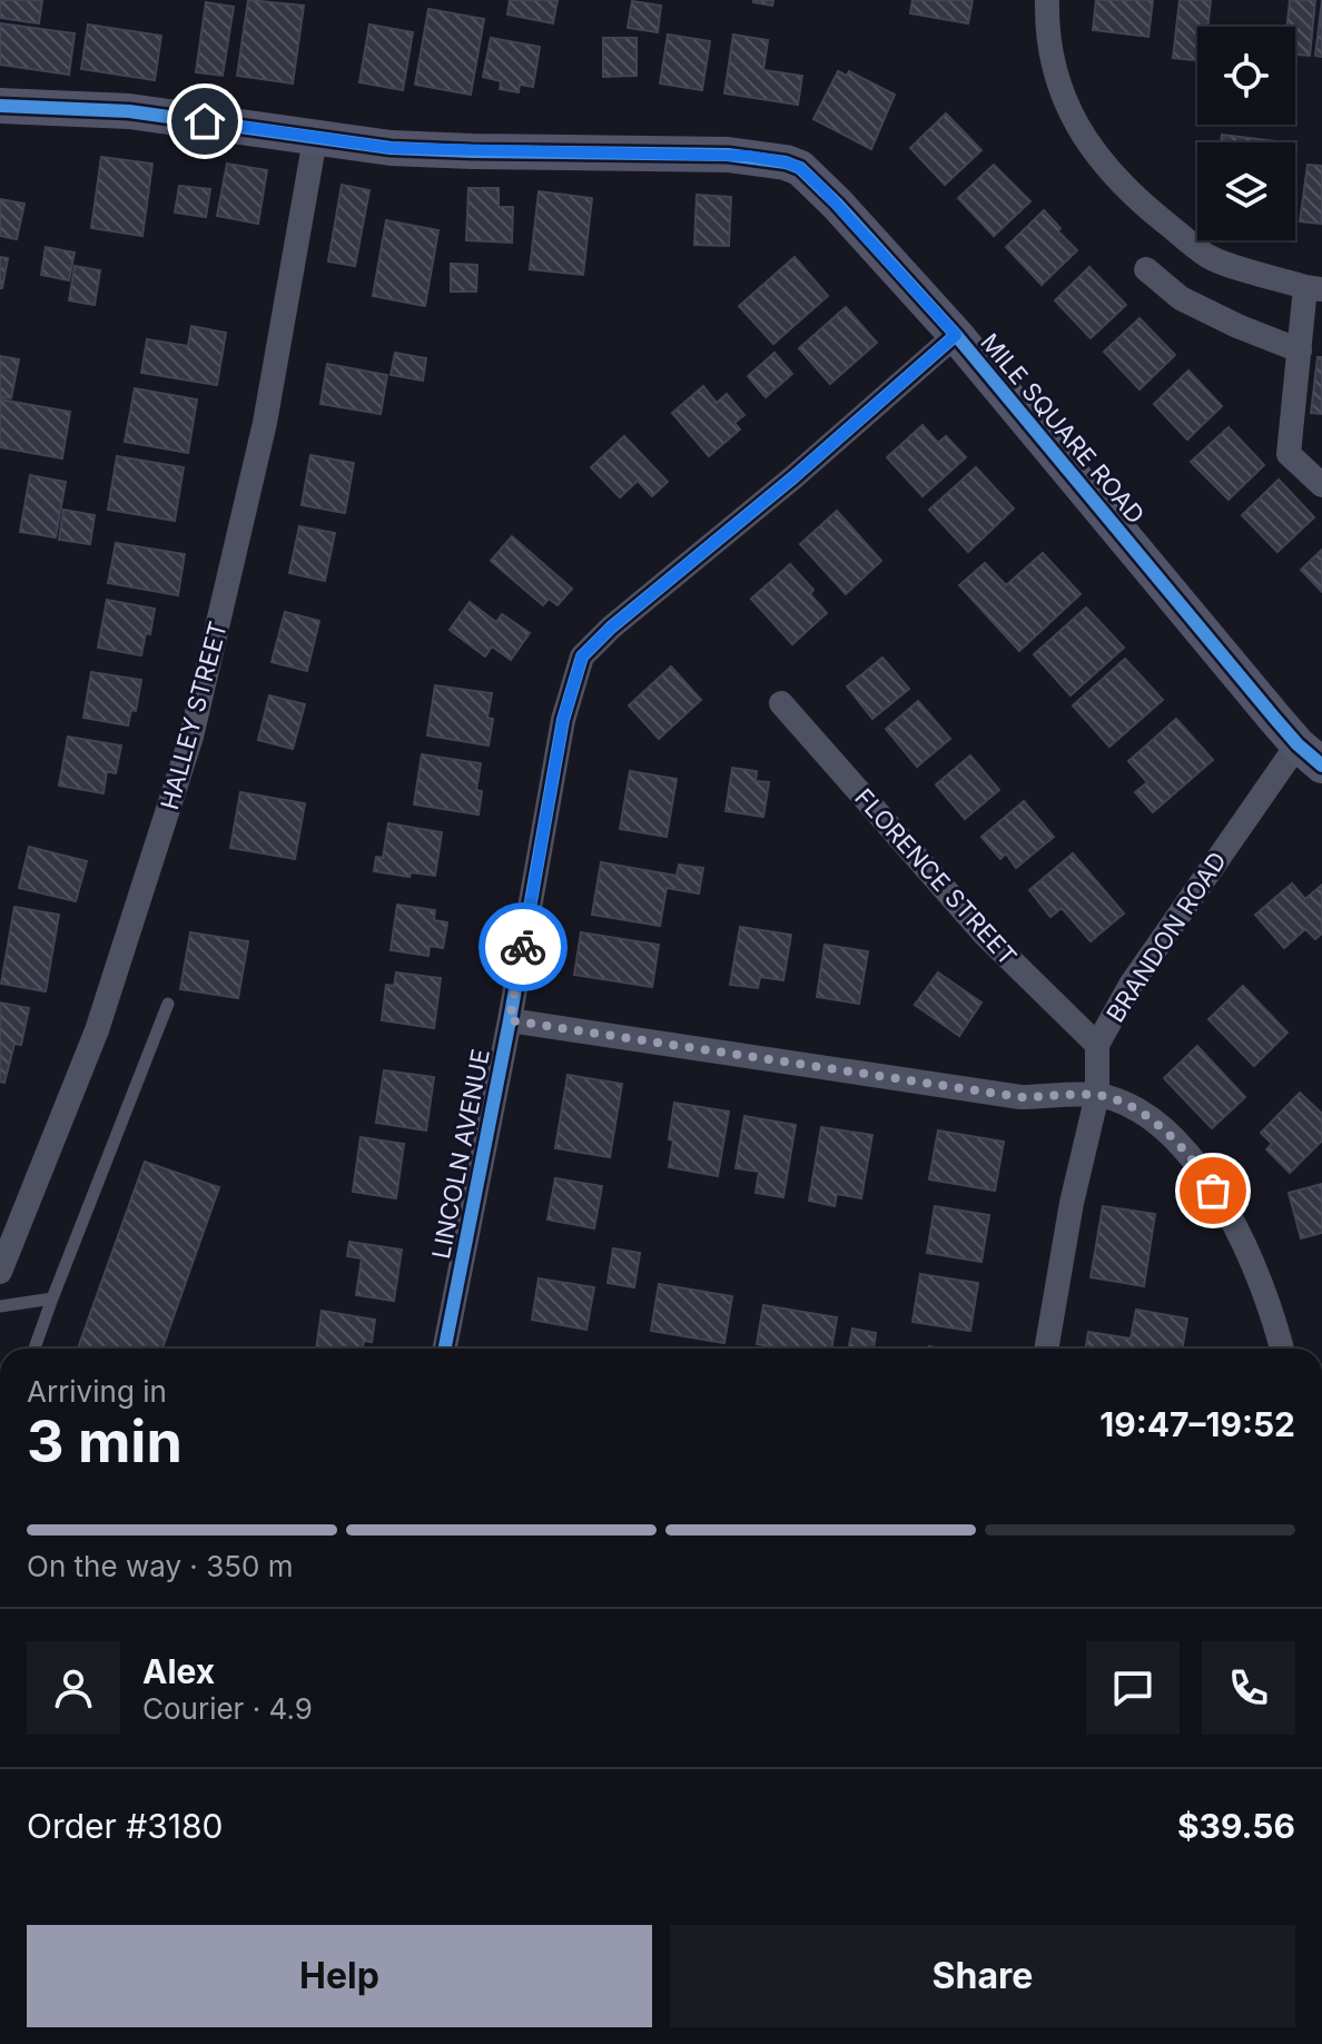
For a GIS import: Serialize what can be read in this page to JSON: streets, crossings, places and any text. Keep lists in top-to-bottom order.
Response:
{
  "streets": {
    "street": [
      "MILE SQUARE ROAD",
      "HALLEY STREET",
      "FLORENCE STREET",
      "BRANDON ROAD",
      "LINCOLN AVENUE"
    ]
  },
  "crossings": [
    ["MILE SQUARE ROAD", "HALLEY STREET"],
    ["MILE SQUARE ROAD", "BRANDON ROAD"],
    ["MILE SQUARE ROAD", "LINCOLN AVENUE"],
    ["FLORENCE STREET", "BRANDON ROAD"]
  ],
  "page": {
    "heading": ["3 min", "Arriving in", "19:47–19:52"],
    "panel": [
      "Alex",
      "Courier · 4.9",
      "Order #3180",
      "$39.56"
    ],
    "bar": "On the way · 350 m",
    "buttons": ["Help", "Share"]
  }
}
